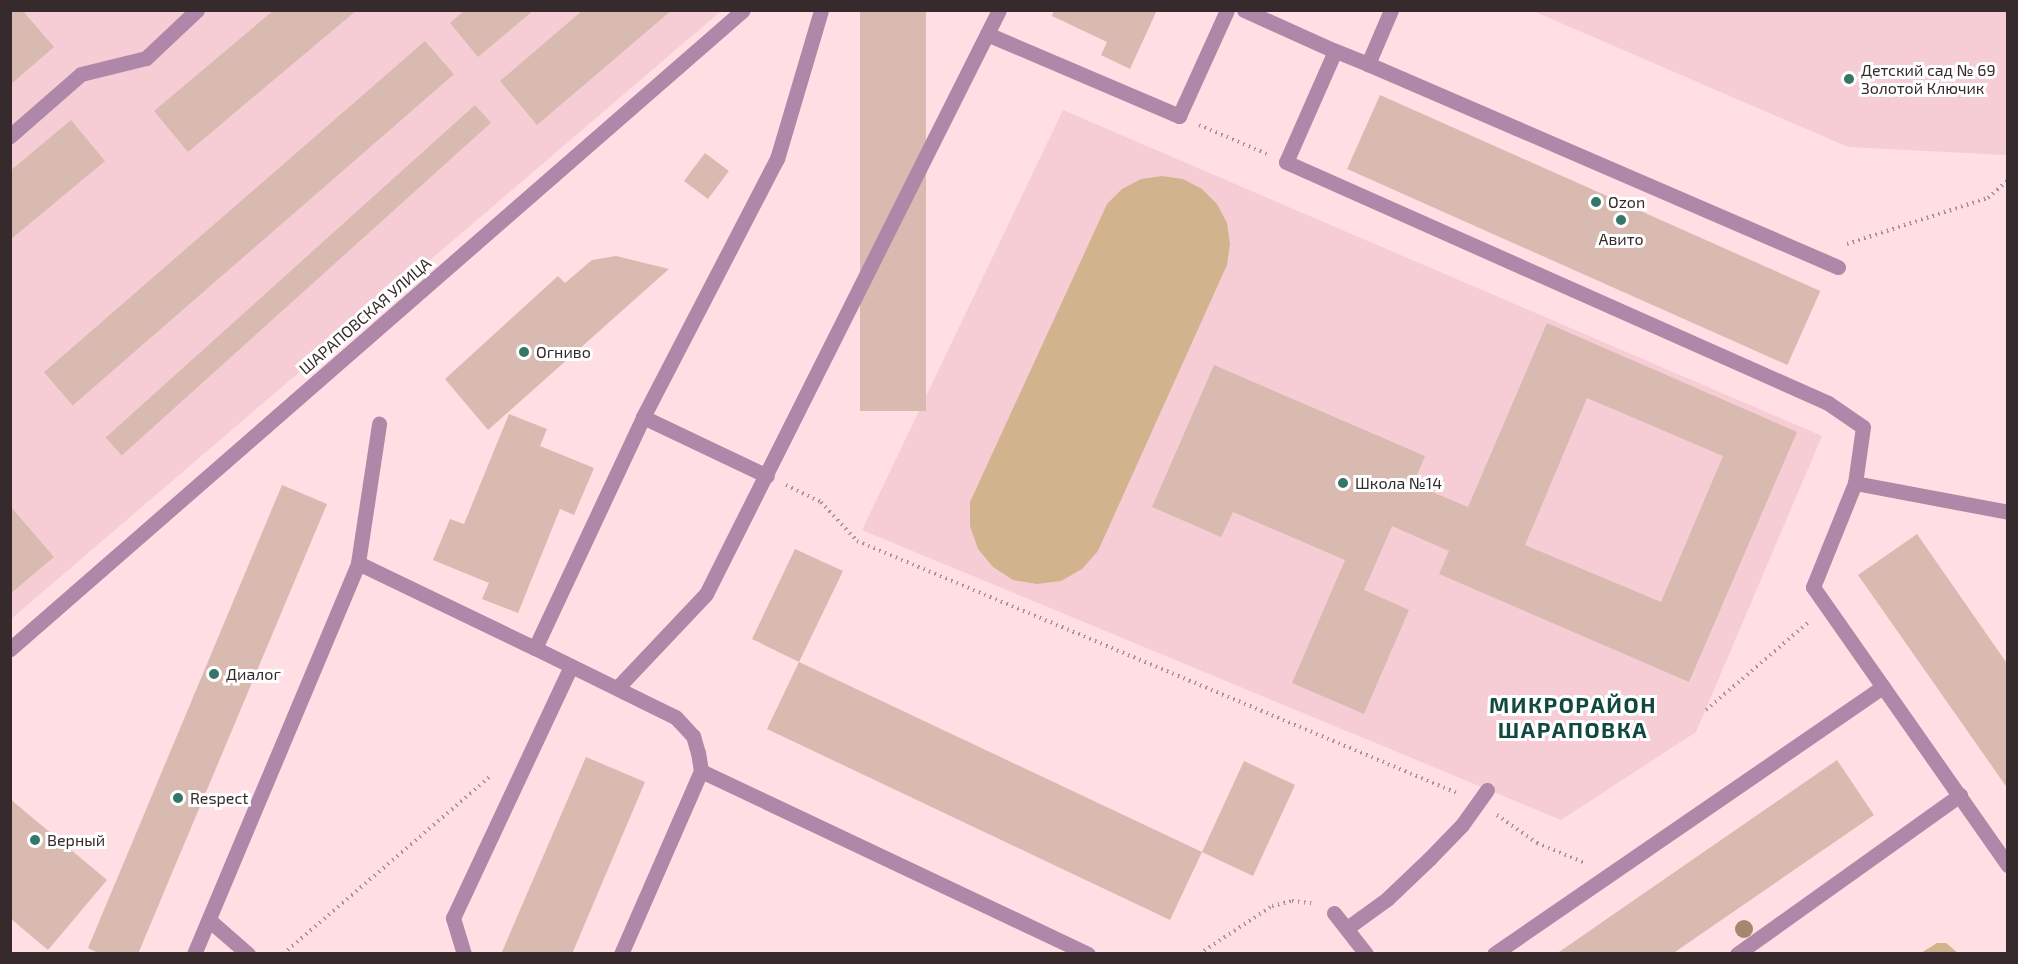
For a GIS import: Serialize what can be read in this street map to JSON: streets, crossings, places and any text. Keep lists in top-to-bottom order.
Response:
{
  "streets": {
    "street": ["ШАРАПОВСКАЯ УЛИЦА"]
  },
  "districts": ["МИКРОРАЙОН ШАРАПОВКА"],
  "places": [
    "Детский сад № 69 Золотой Ключик",
    "Ozon",
    "Авито",
    "Огниво",
    "Школа №14",
    "Диалог",
    "Respect",
    "Верный"
  ]
}
